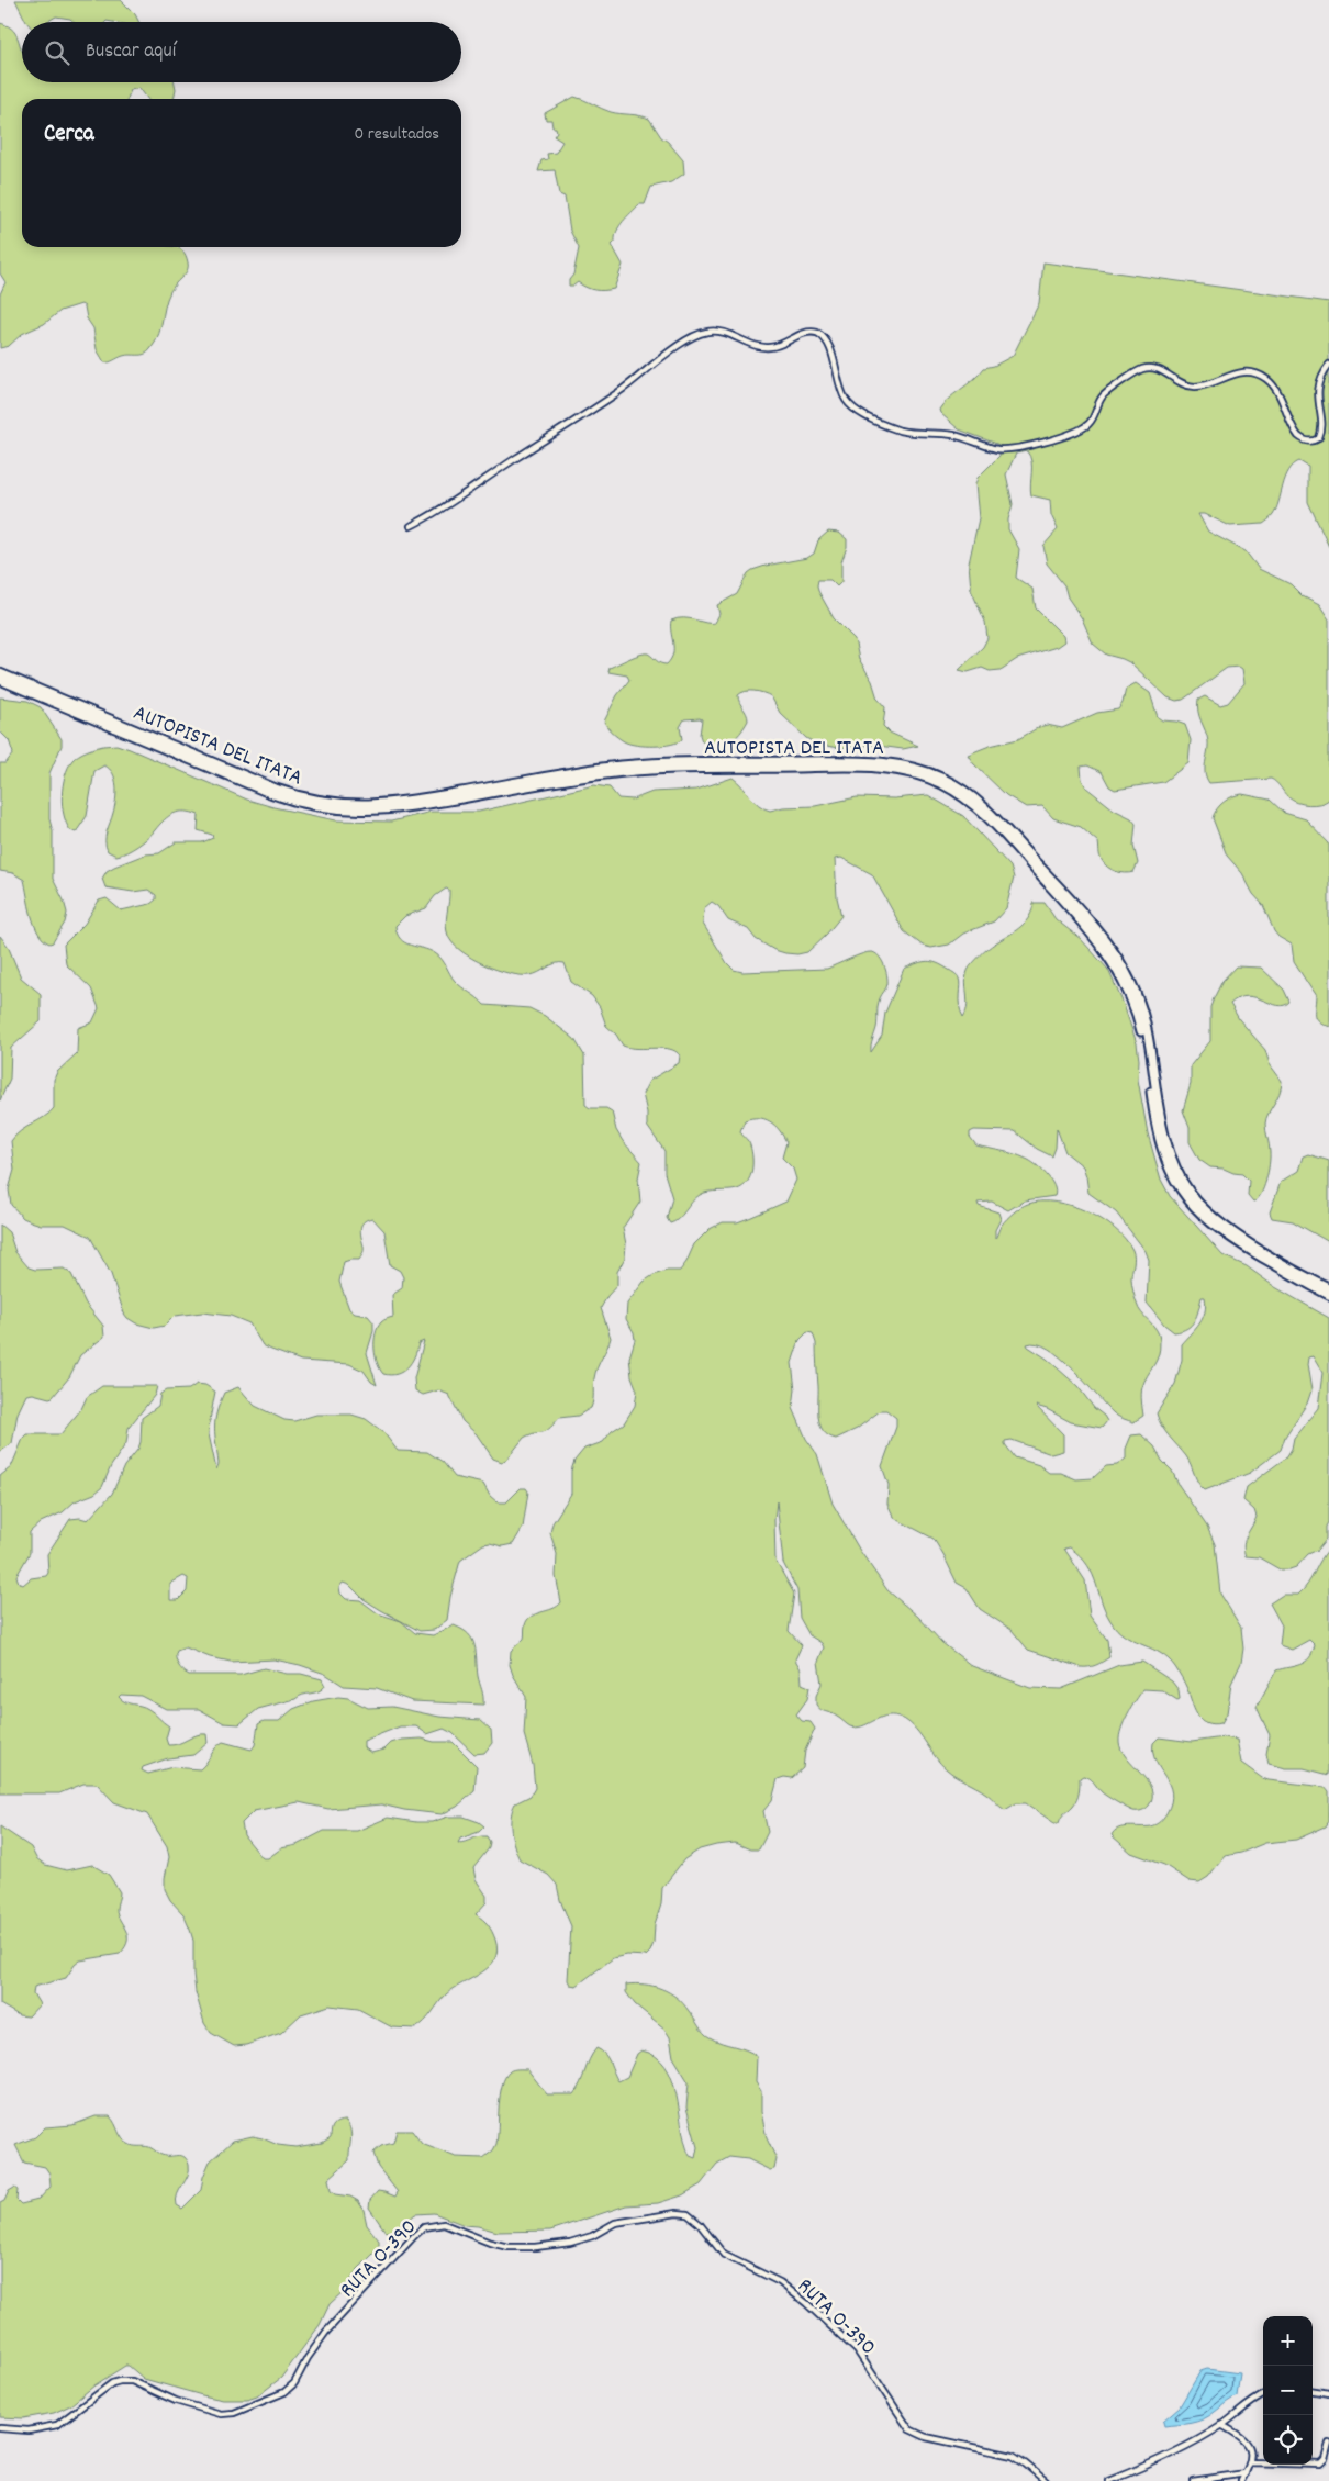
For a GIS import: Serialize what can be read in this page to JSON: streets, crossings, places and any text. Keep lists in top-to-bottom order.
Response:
{
  "streets": {
    "highway": ["AUTOPISTA DEL ITATA"],
    "street": ["RUTA O-390"]
  },
  "page": {
    "search": "Buscar aquí",
    "heading": ["Cerca", "0 resultados"],
    "map_buttons": ["+", "−"]
  }
}
